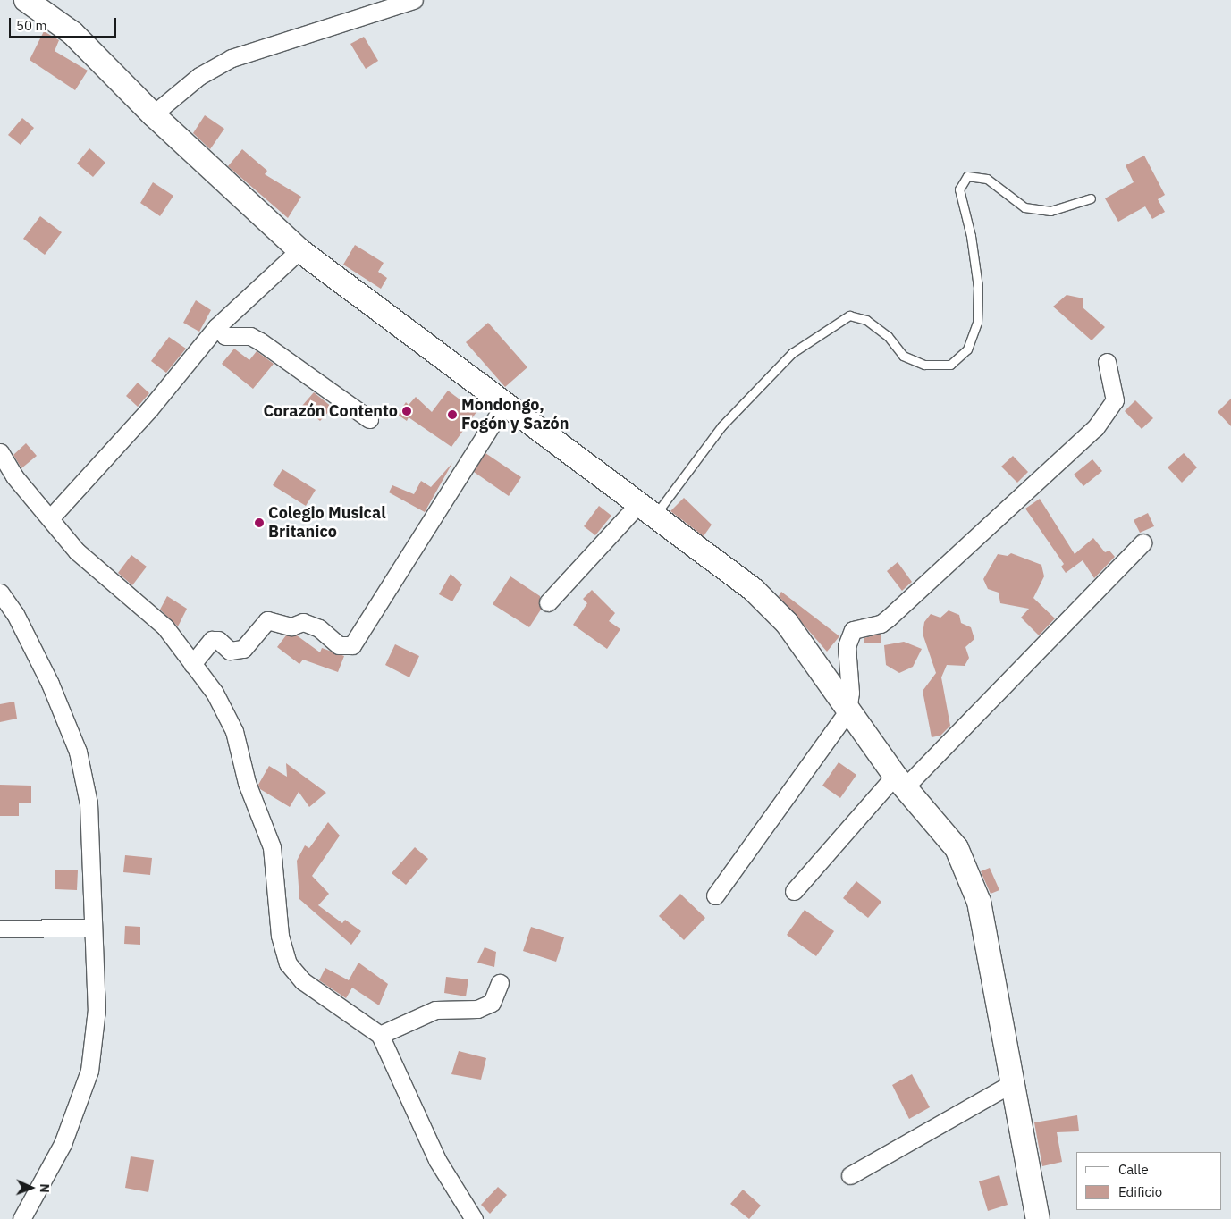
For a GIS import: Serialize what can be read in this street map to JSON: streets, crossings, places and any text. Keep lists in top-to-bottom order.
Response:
{
  "places": ["Corazón Contento", "Mondongo, Fogón y Sazón", "Colegio Musical Britanico"],
  "legend": ["Calle", "Edificio"],
  "scale_bar": "50 m",
  "north": "right"
}
